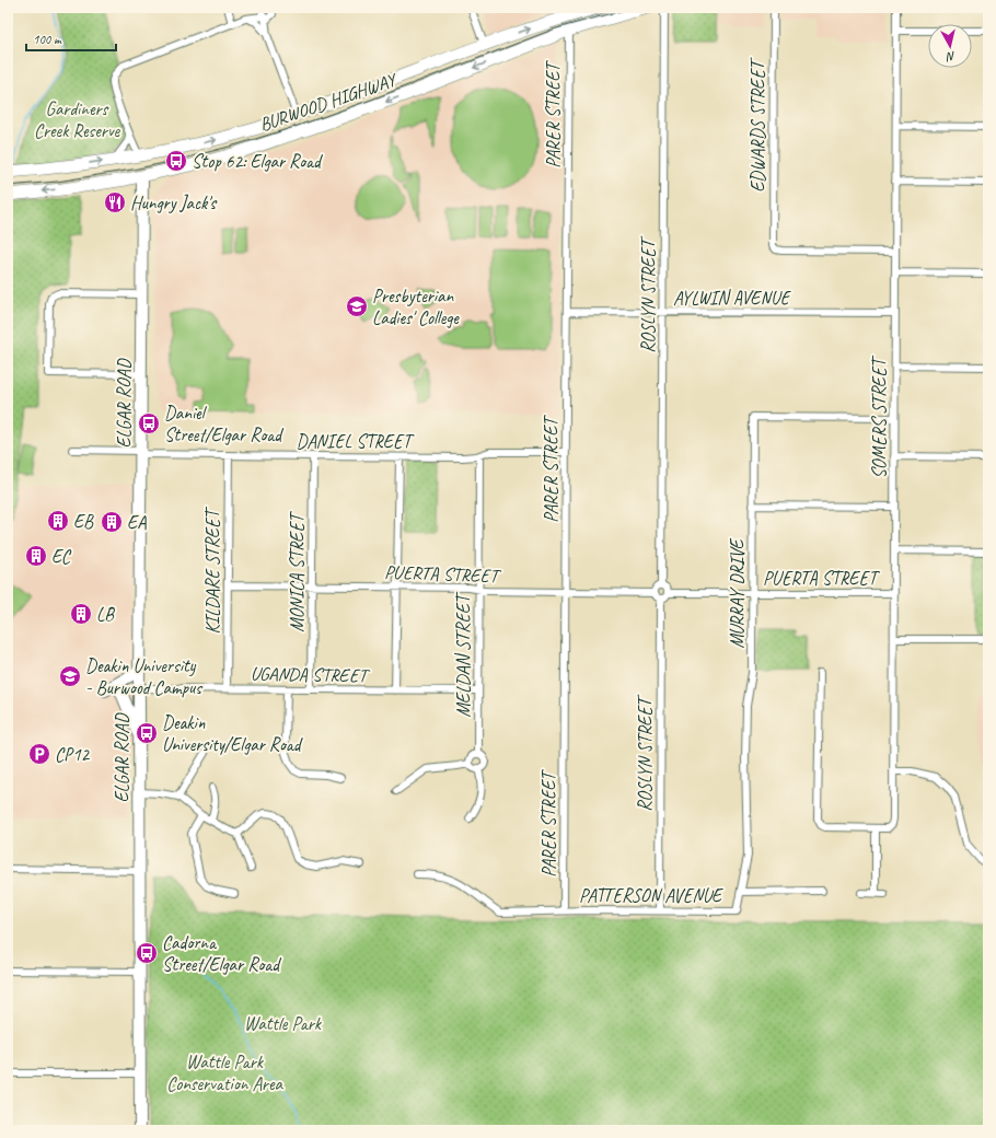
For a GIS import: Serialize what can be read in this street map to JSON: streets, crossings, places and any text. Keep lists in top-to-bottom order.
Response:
{
  "streets": {
    "highway": ["BURWOOD HIGHWAY"],
    "main road": ["ELGAR ROAD"],
    "street": [
      "PARER STREET",
      "EDWARDS STREET",
      "ROSLYN STREET",
      "AYLWIN AVENUE",
      "SOMERS STREET",
      "DANIEL STREET",
      "KILDARE STREET",
      "MONICA STREET",
      "PUERTA STREET",
      "MURRAY DRIVE",
      "MELDAN STREET",
      "UGANDA STREET",
      "PATTERSON AVENUE"
    ]
  },
  "crossings": [
    ["BURWOOD HIGHWAY", "PARER STREET"],
    ["BURWOOD HIGHWAY", "ELGAR ROAD"],
    ["PARER STREET", "AYLWIN AVENUE"],
    ["PARER STREET", "DANIEL STREET"],
    ["PARER STREET", "PUERTA STREET"],
    ["PARER STREET", "PATTERSON AVENUE"],
    ["EDWARDS STREET", "SOMERS STREET"],
    ["ROSLYN STREET", "AYLWIN AVENUE"],
    ["ROSLYN STREET", "PUERTA STREET"],
    ["ROSLYN STREET", "PATTERSON AVENUE"],
    ["AYLWIN AVENUE", "SOMERS STREET"],
    ["ELGAR ROAD", "DANIEL STREET"],
    ["ELGAR ROAD", "UGANDA STREET"],
    ["SOMERS STREET", "PUERTA STREET"],
    ["SOMERS STREET", "MURRAY DRIVE"],
    ["DANIEL STREET", "KILDARE STREET"],
    ["DANIEL STREET", "MONICA STREET"],
    ["DANIEL STREET", "MELDAN STREET"],
    ["KILDARE STREET", "PUERTA STREET"],
    ["KILDARE STREET", "UGANDA STREET"],
    ["MONICA STREET", "PUERTA STREET"],
    ["MONICA STREET", "UGANDA STREET"],
    ["PUERTA STREET", "MURRAY DRIVE"],
    ["PUERTA STREET", "MELDAN STREET"],
    ["MURRAY DRIVE", "PATTERSON AVENUE"],
    ["MELDAN STREET", "UGANDA STREET"]
  ],
  "parks": ["Gardiners Creek Reserve", "Wattle Park", "Wattle Park Conservation Area"],
  "places": {
    "bus stop": [
      "Stop 62: Elgar Road",
      "Daniel Street/Elgar Road",
      "Deakin University/Elgar Road",
      "Cadorna Street/Elgar Road"
    ],
    "restaurant": ["Hungry Jack's"],
    "school or university": ["Presbyterian Ladies' College", "Deakin University - Burwood Campus"],
    "building": [
      "EB",
      "EA",
      "EC",
      "LB"
    ],
    "parking": ["CP12"]
  },
  "scale_bar": "100 m",
  "north": "bottom"
}
